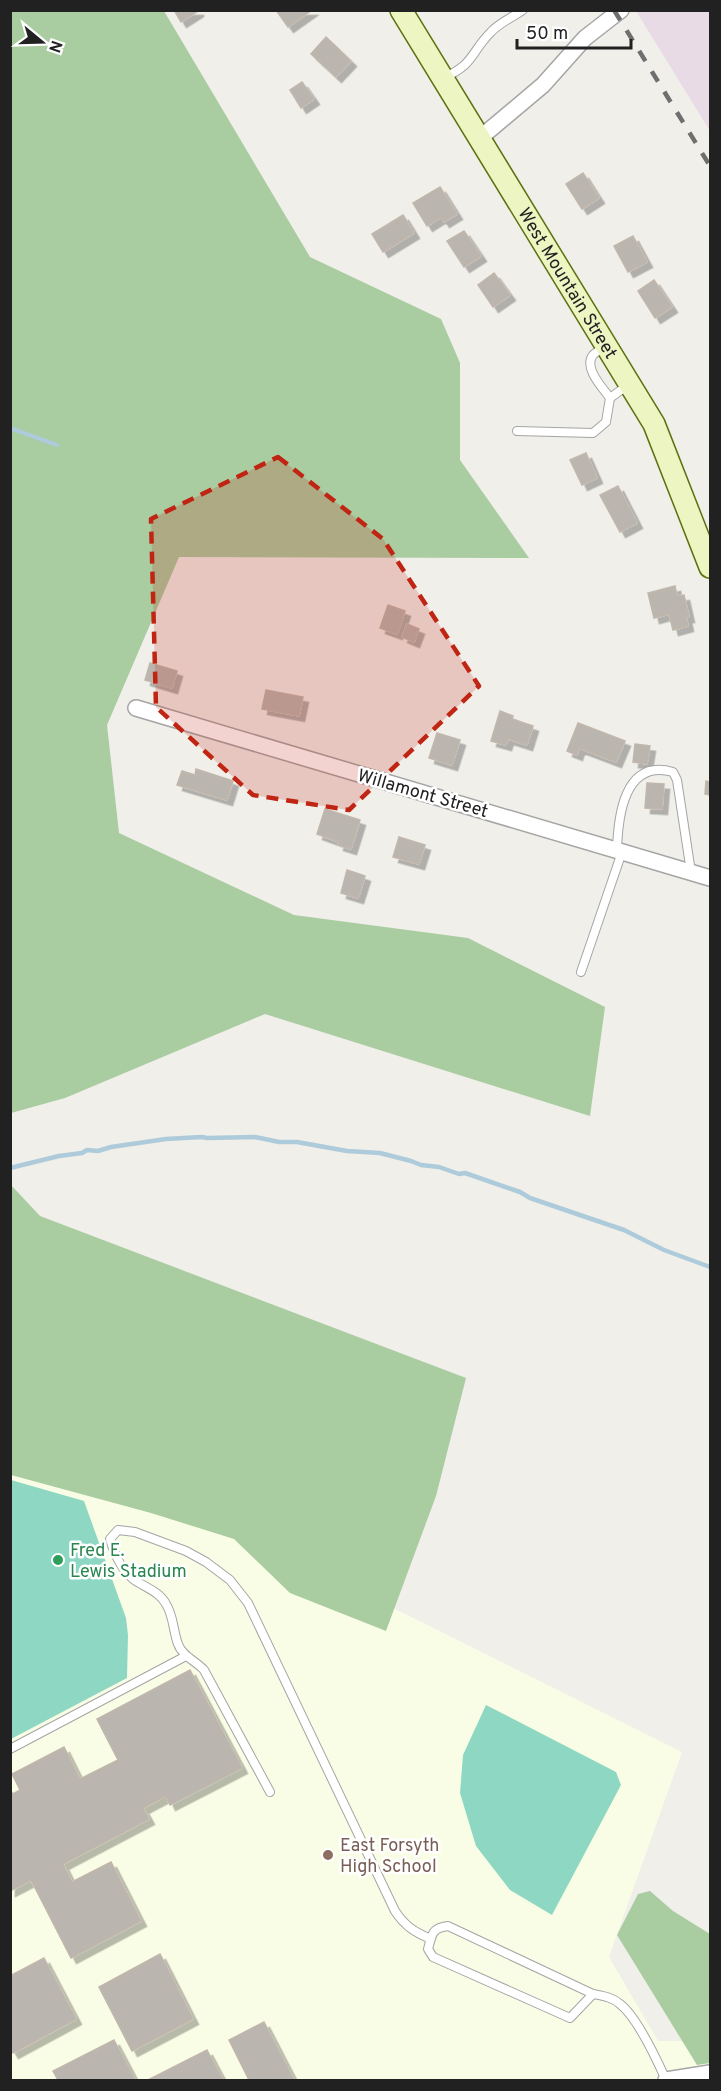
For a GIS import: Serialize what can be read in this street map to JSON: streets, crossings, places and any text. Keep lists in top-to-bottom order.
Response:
{
  "streets": {
    "main road": ["West Mountain Street"],
    "street": ["Willamont Street"]
  },
  "places": ["Fred E. Lewis Stadium", "East Forsyth High School"],
  "scale_bar": "50 m",
  "north": "right"
}
